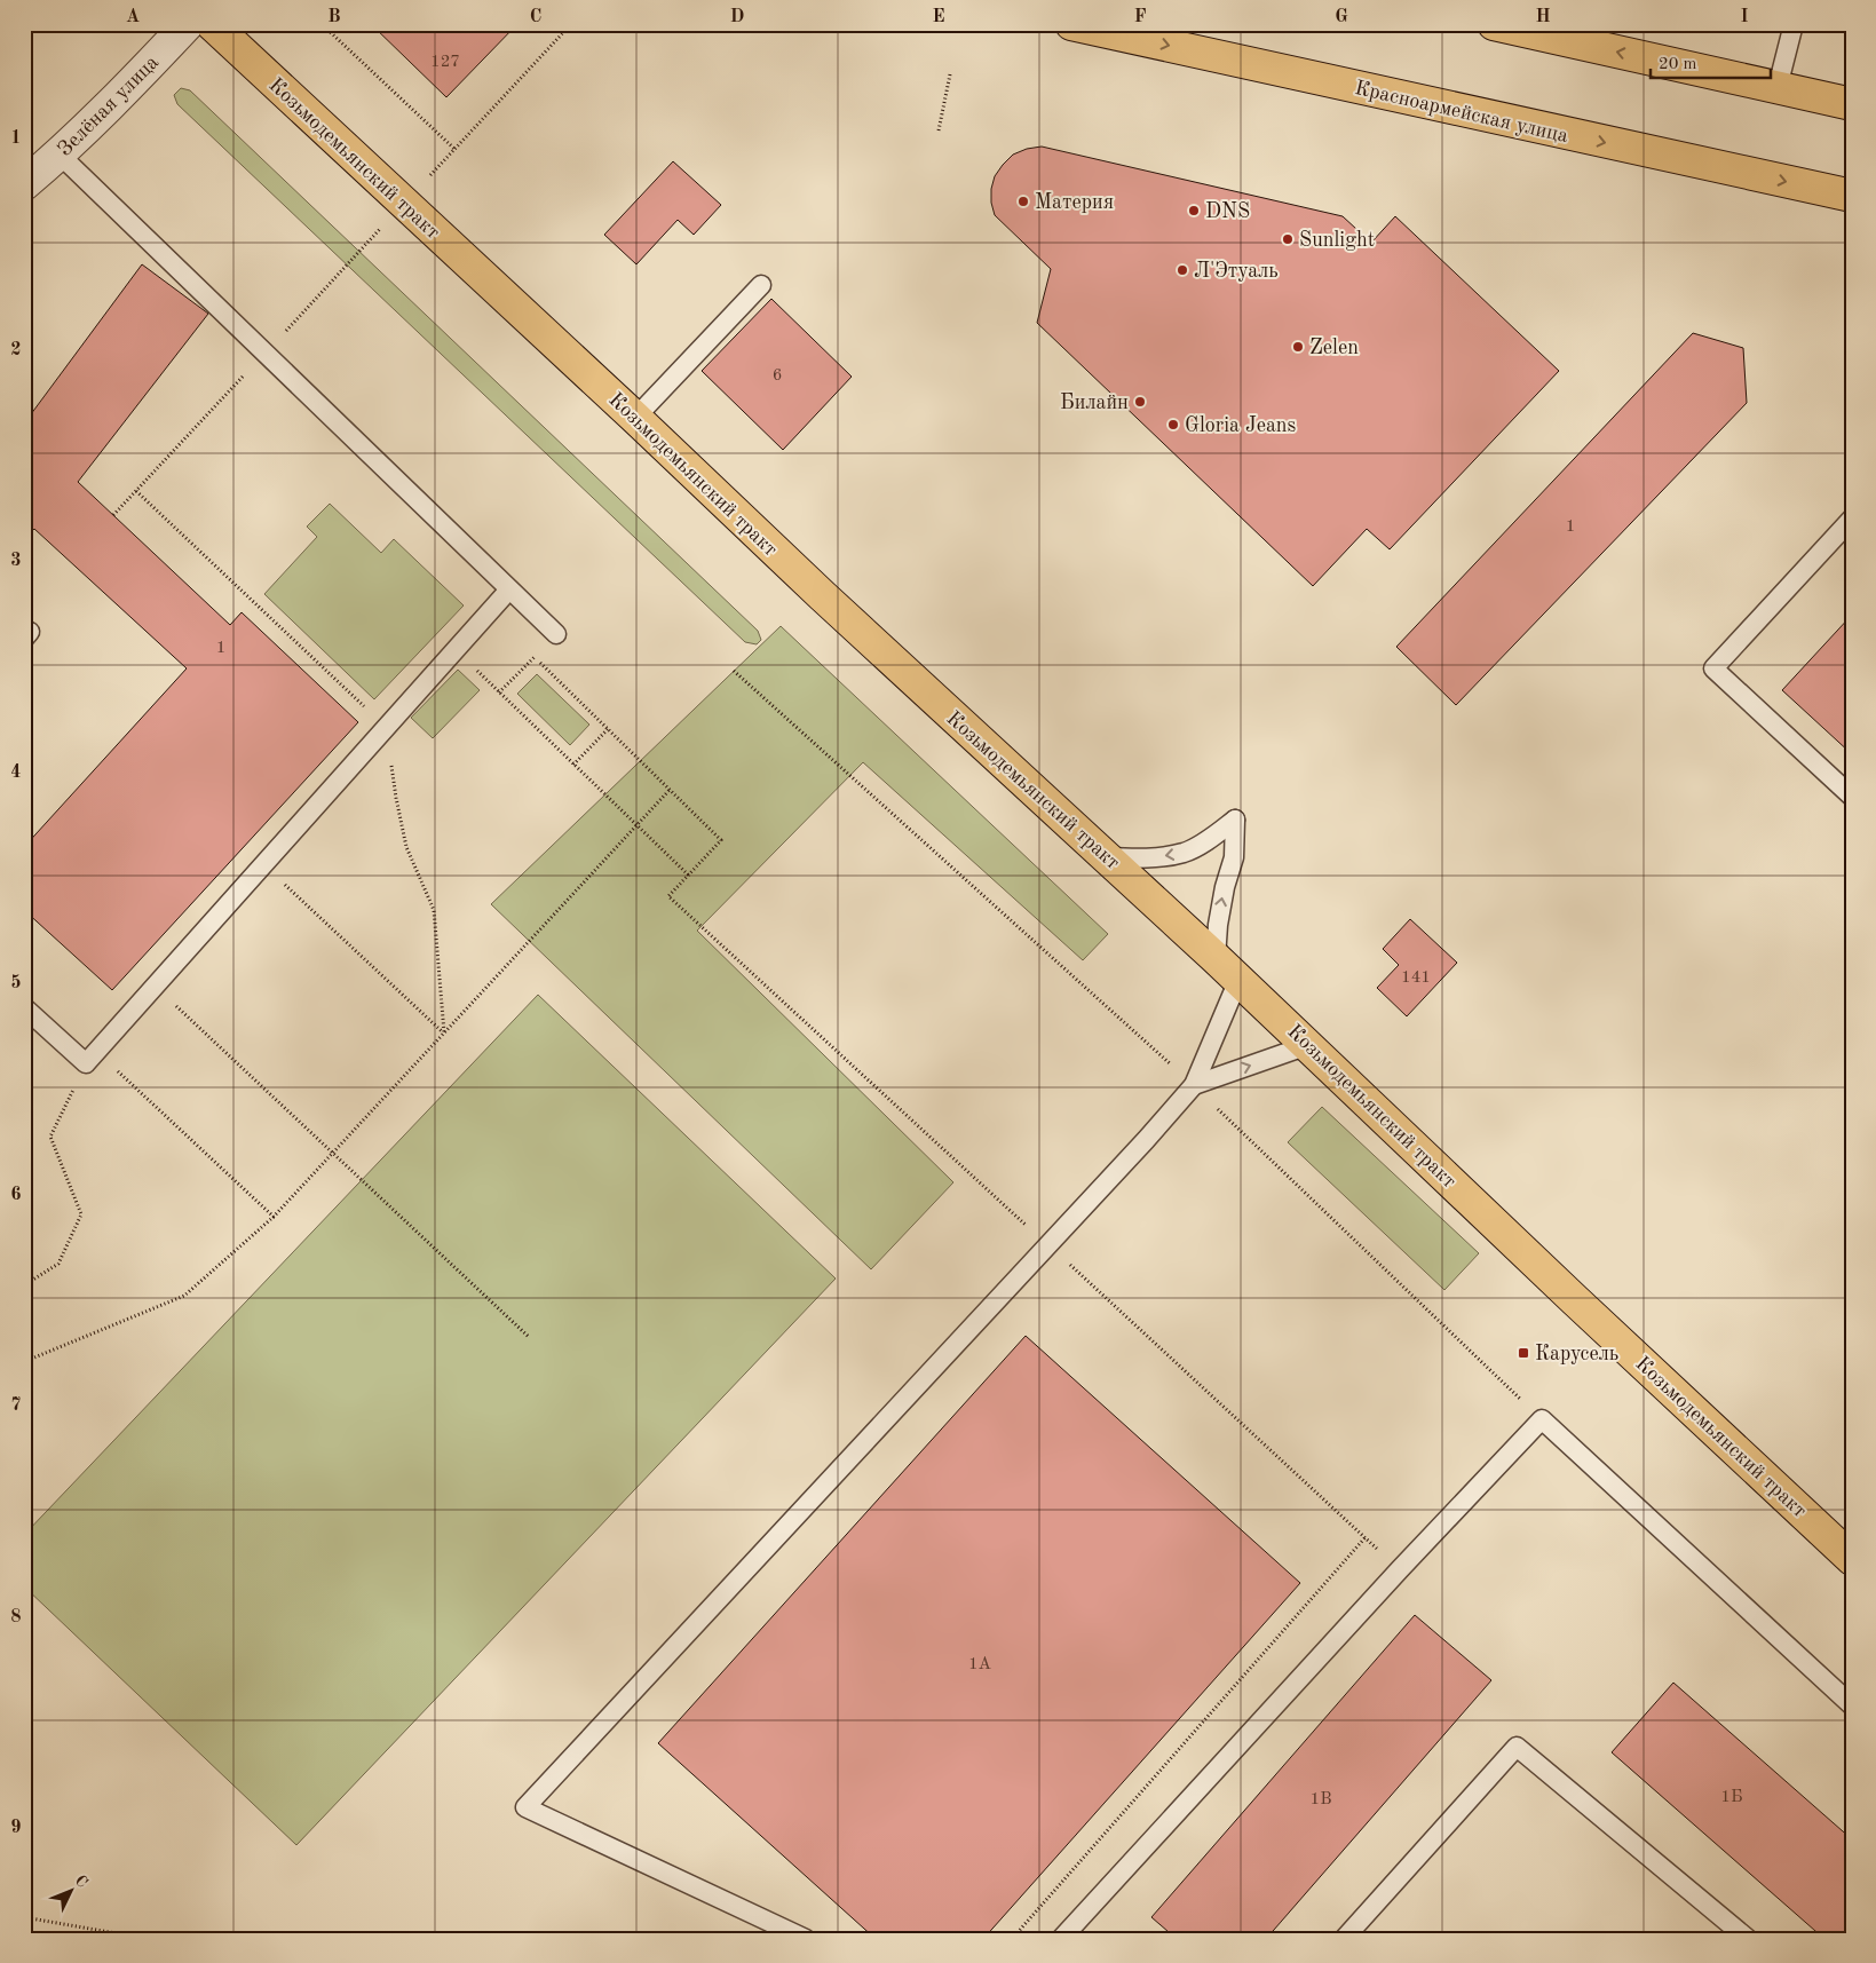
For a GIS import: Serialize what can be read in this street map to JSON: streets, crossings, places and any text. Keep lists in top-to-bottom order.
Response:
{
  "streets": {
    "main road": ["Красноармейская улица", "Козьмодемьянский тракт"],
    "street": ["Зелёная улица"]
  },
  "places": {
    "other": [
      "Материя",
      "DNS",
      "Sunlight",
      "Л'Этуаль",
      "Zelen",
      "Билайн",
      "Gloria Jeans"
    ],
    "transit": ["Карусель"]
  },
  "house_numbers": [
    "127",
    "6",
    "1",
    "1",
    "141",
    "1А",
    "1Б",
    "1В"
  ],
  "scale_bar": "20 m",
  "north": "top right",
  "grid": {
    "columns": [
      "A",
      "B",
      "C",
      "D",
      "E",
      "F",
      "G",
      "H",
      "I"
    ],
    "rows": [
      "1",
      "2",
      "3",
      "4",
      "5",
      "6",
      "7",
      "8",
      "9"
    ]
  }
}
